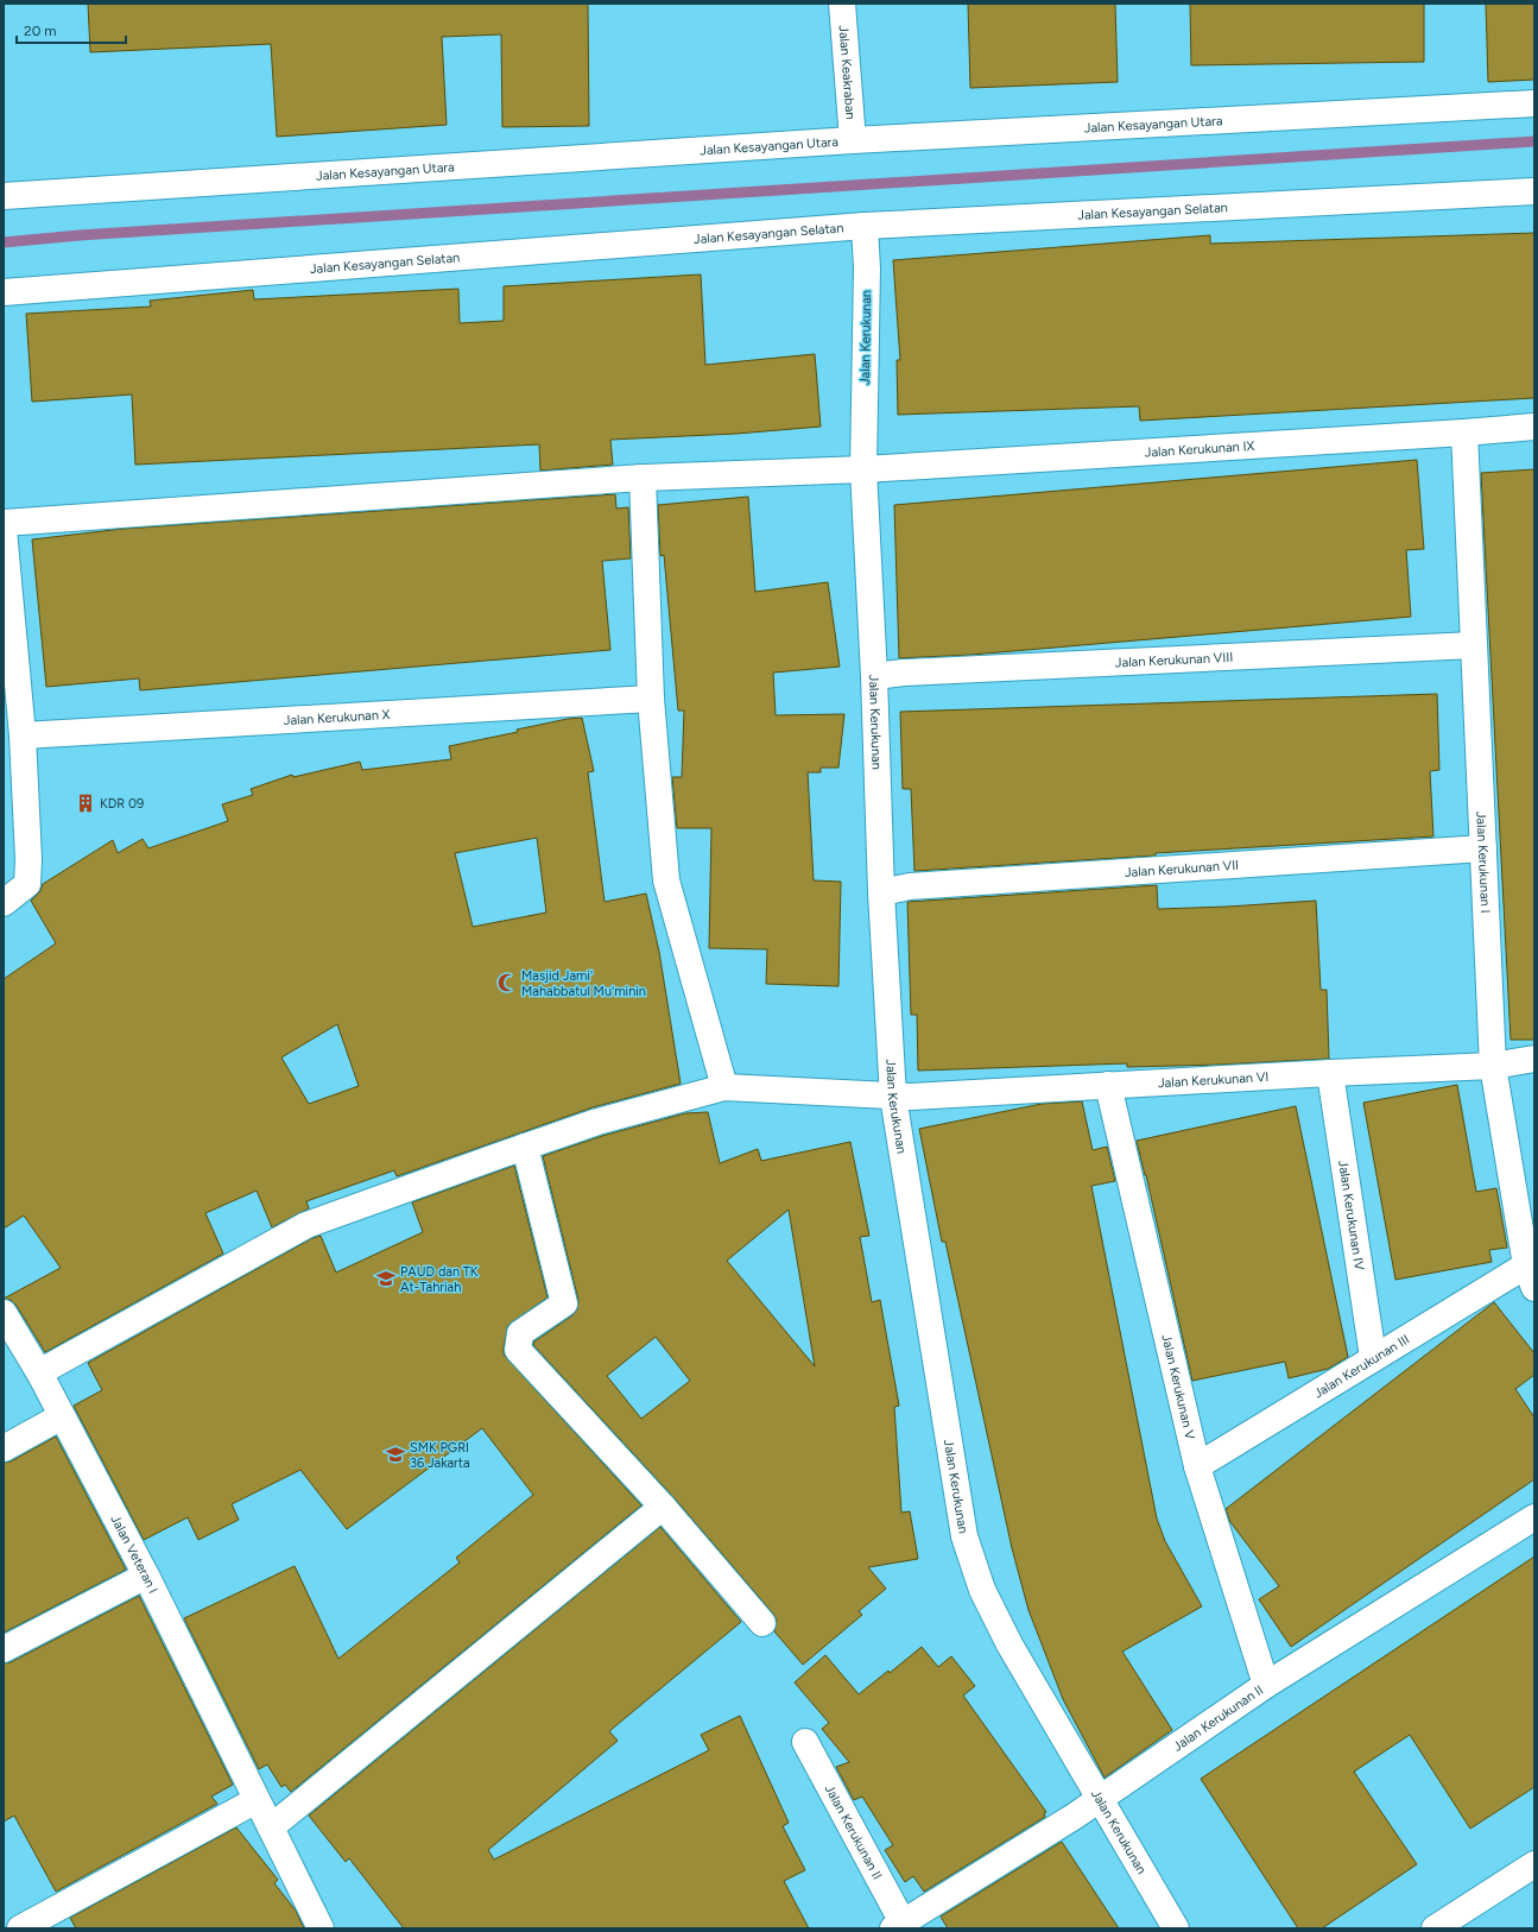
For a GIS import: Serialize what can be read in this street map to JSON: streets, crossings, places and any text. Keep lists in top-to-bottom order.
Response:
{
  "streets": {
    "street": [
      "Jalan Keakraban",
      "Jalan Kesayangan Utara",
      "Jalan Kesayangan Selatan",
      "Jalan Kerukunan",
      "Jalan Kerukunan IX",
      "Jalan Kerukunan VIII",
      "Jalan Kerukunan X",
      "Jalan Kerukunan I",
      "Jalan Kerukunan VII",
      "Jalan Kerukunan VI",
      "Jalan Kerukunan IV",
      "Jalan Kerukunan III",
      "Jalan Kerukunan V",
      "Jalan Veteran I",
      "Jalan Kerukunan II"
    ]
  },
  "crossings": [
    ["Jalan Keakraban", "Jalan Kesayangan Utara"],
    ["Jalan Kesayangan Selatan", "Jalan Kerukunan"],
    ["Jalan Kerukunan", "Jalan Kerukunan IX"],
    ["Jalan Kerukunan", "Jalan Kerukunan VIII"],
    ["Jalan Kerukunan", "Jalan Kerukunan VII"],
    ["Jalan Kerukunan", "Jalan Kerukunan VI"],
    ["Jalan Kerukunan", "Jalan Kerukunan II"],
    ["Jalan Kerukunan IX", "Jalan Kerukunan I"],
    ["Jalan Kerukunan VIII", "Jalan Kerukunan I"],
    ["Jalan Kerukunan I", "Jalan Kerukunan VII"],
    ["Jalan Kerukunan I", "Jalan Kerukunan VI"],
    ["Jalan Kerukunan I", "Jalan Kerukunan III"],
    ["Jalan Kerukunan VI", "Jalan Kerukunan IV"],
    ["Jalan Kerukunan VI", "Jalan Kerukunan V"],
    ["Jalan Kerukunan VI", "Jalan Veteran I"],
    ["Jalan Kerukunan IV", "Jalan Kerukunan III"],
    ["Jalan Kerukunan III", "Jalan Kerukunan V"],
    ["Jalan Kerukunan V", "Jalan Kerukunan II"]
  ],
  "places": {
    "building": ["KDR 09"],
    "mosque": ["Masjid Jami' Mahabbatul Mu'minin"],
    "school or university": ["PAUD dan TK At-Tahriah", "SMK PGRI 36 Jakarta"]
  },
  "scale_bar": "20 m"
}
